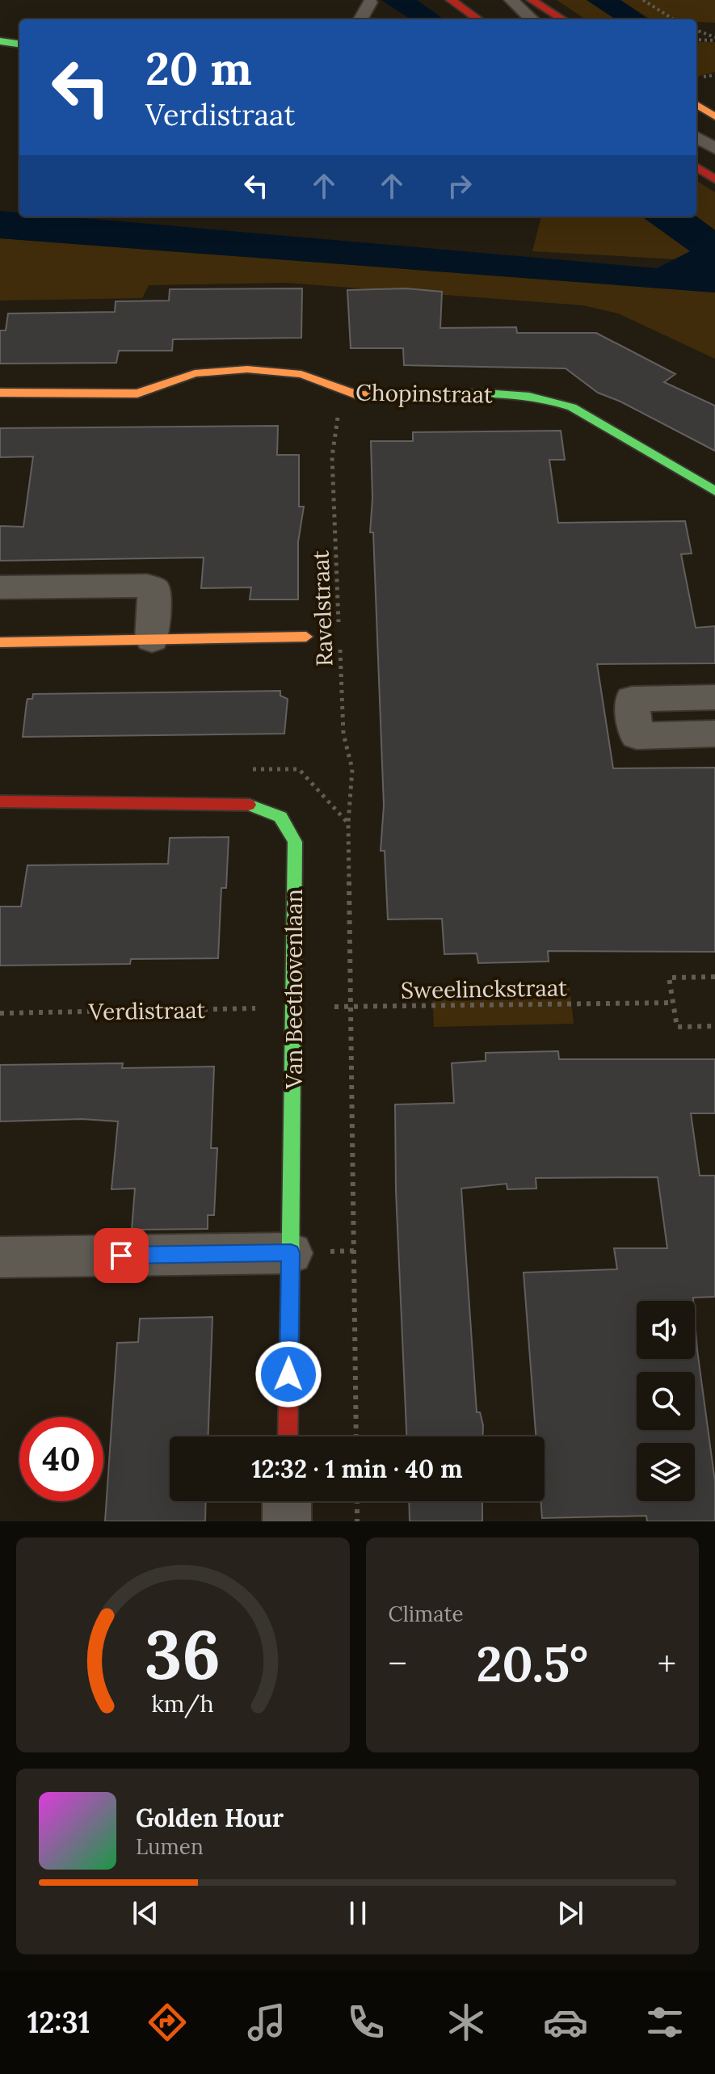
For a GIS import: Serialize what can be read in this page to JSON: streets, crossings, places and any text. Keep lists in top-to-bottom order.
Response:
{
  "streets": {
    "main road": ["Chopinstraat", "Van Beethovenlaan"],
    "path": ["Ravelstraat", "Sweelinckstraat", "Verdistraat"]
  },
  "crossings": [
    ["Chopinstraat", "Ravelstraat"],
    ["Van Beethovenlaan", "Sweelinckstraat"],
    ["Van Beethovenlaan", "Verdistraat"],
    ["Sweelinckstraat", "Verdistraat"]
  ],
  "page": {
    "turn": ["20 m", "Verdistraat"],
    "limit": "40",
    "trip": "12:32 · 1 min · 40 m",
    "tile": "Climate",
    "heat": ["−", "20.5°", "+"],
    "song": ["Golden Hour", "Lumen"],
    "tabs": "12:31",
    "gauge": ["36", "km/h"]
  }
}
